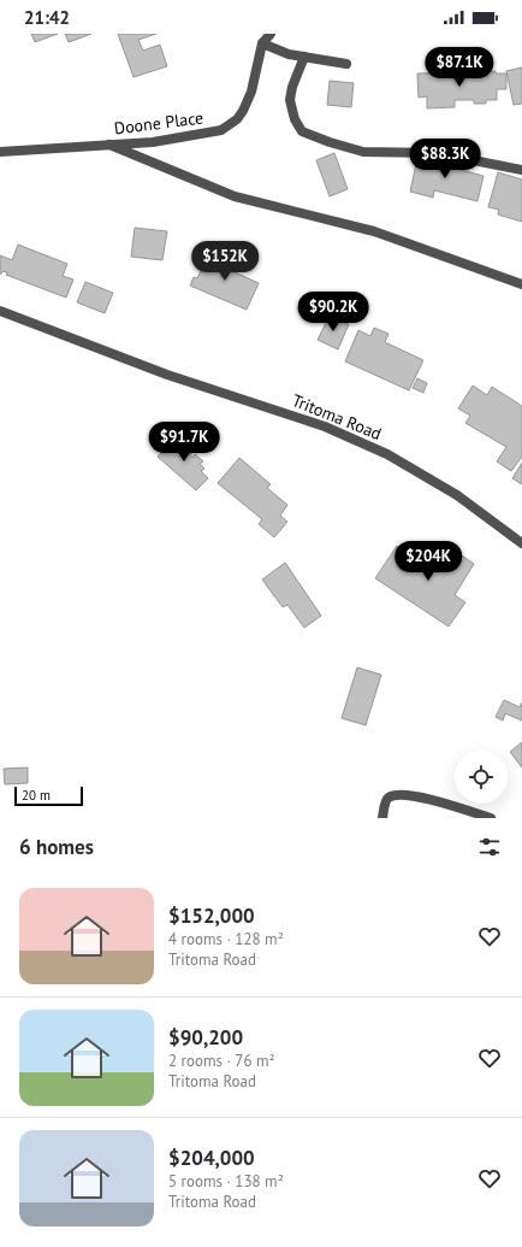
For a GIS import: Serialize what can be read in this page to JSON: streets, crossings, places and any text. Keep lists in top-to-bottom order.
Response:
{
  "streets": {
    "street": ["Doone Place", "Tritoma Road"]
  },
  "scale_bar": "20 m",
  "page": {
    "status": "21:42",
    "price": [
      "$87.1K",
      "$88.3K",
      "$152K",
      "$90.2K",
      "$91.7K",
      "$204K"
    ],
    "scale": "20 m",
    "heading": "6 homes",
    "list": [
      {
        "name": "$152,000",
        "note": "4 rooms · 128 m² · Tritoma Road"
      },
      {
        "name": "$90,200",
        "note": "2 rooms · 76 m² · Tritoma Road"
      },
      {
        "name": "$204,000",
        "note": "5 rooms · 138 m² · Tritoma Road"
      }
    ]
  }
}
